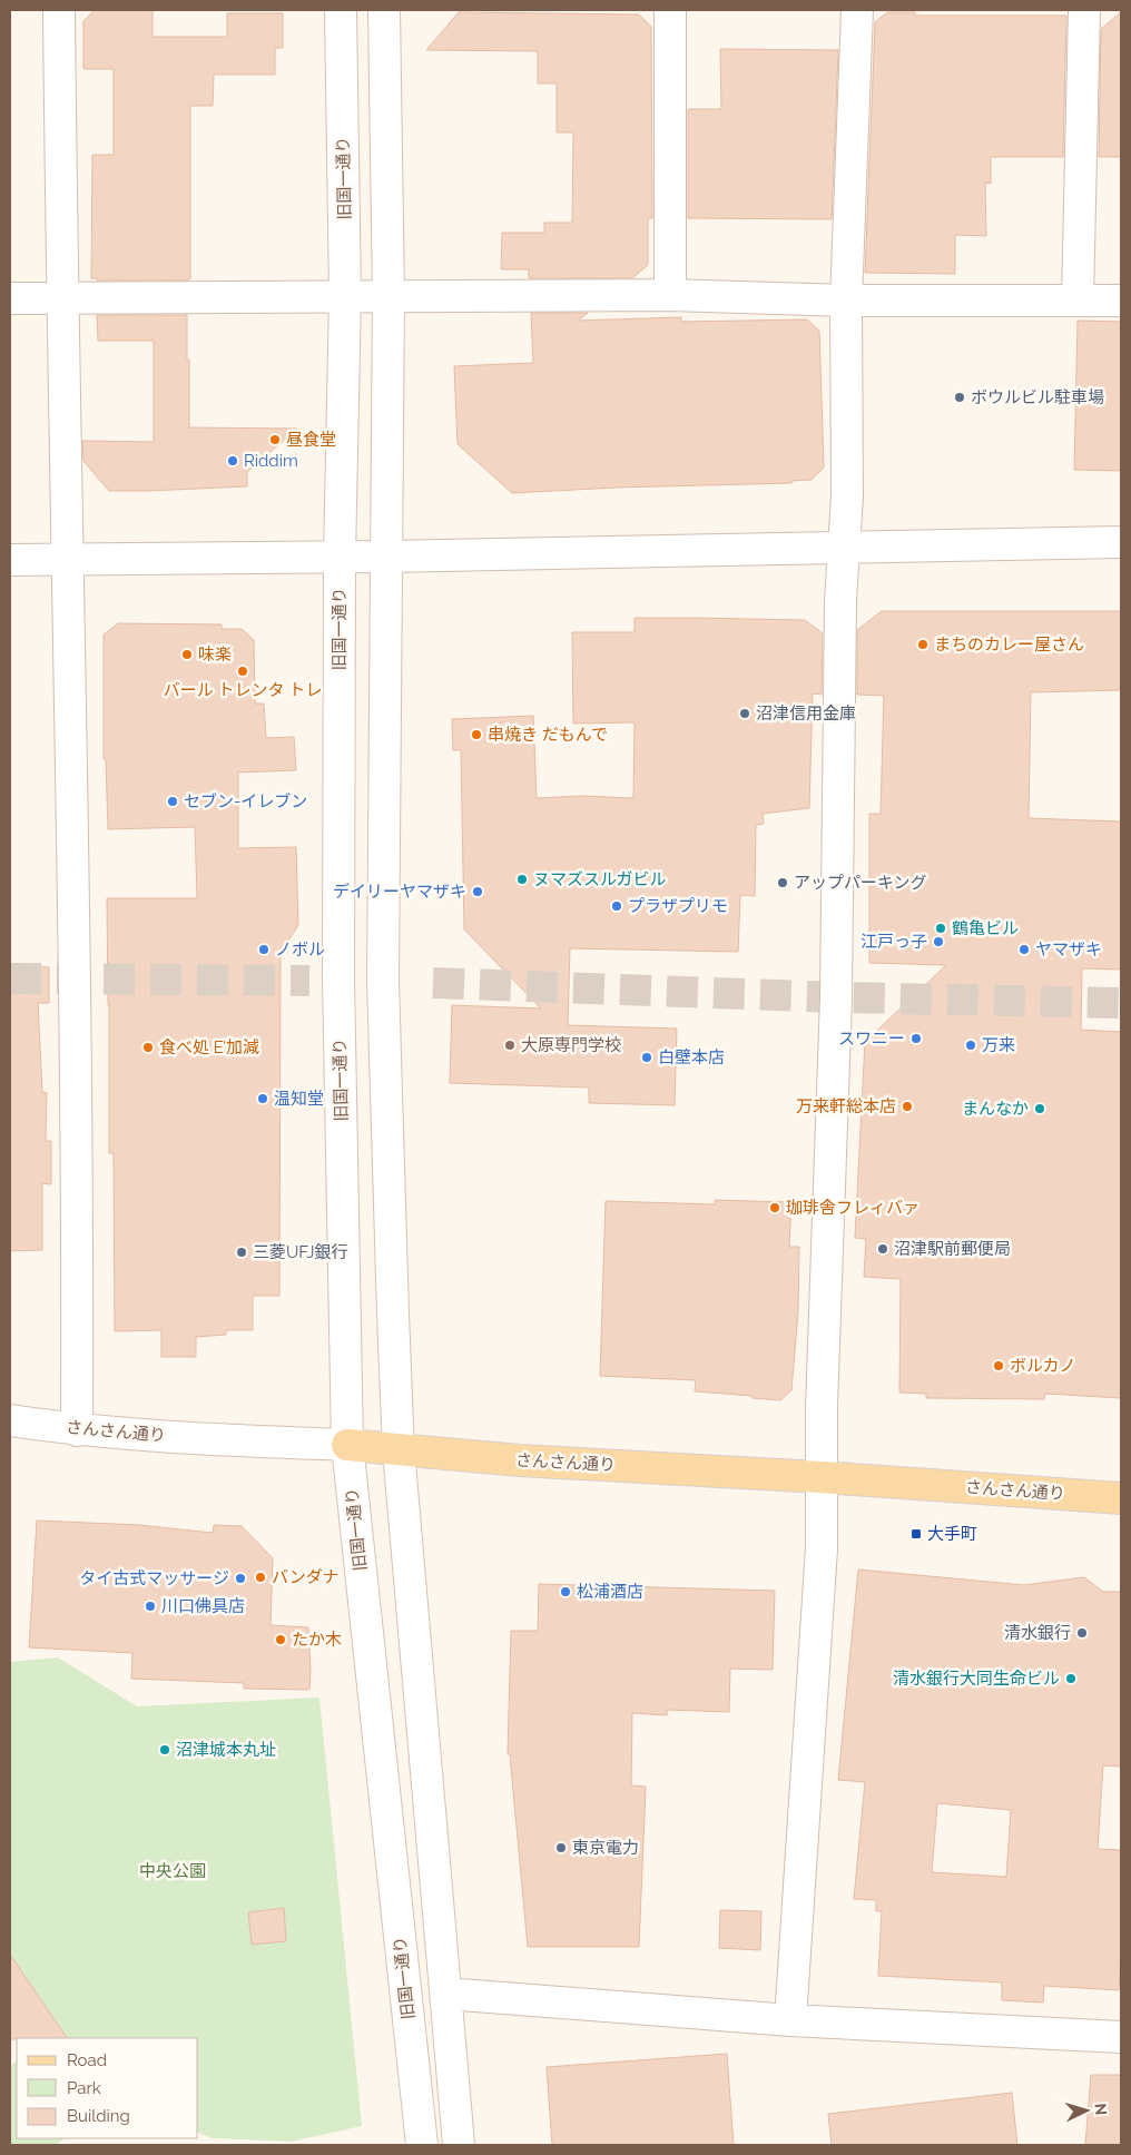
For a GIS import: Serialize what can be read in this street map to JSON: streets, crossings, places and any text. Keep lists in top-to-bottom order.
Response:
{
  "streets": {
    "main road": ["さんさん通り"],
    "street": ["旧国一通り"]
  },
  "crossings": [
    ["旧国一通り", "さんさん通り"]
  ],
  "parks": ["中央公園"],
  "places": {
    "other": [
      "ボウルビル駐車場",
      "昼食堂",
      "Riddim",
      "まちのカレー屋さん",
      "味楽",
      "バール トレンタ トレ",
      "沼津信用金庫",
      "串焼き だもんで",
      "セブン-イレブン",
      "ヌマズスルガビル",
      "アップパーキング",
      "デイリーヤマザキ",
      "プラザプリモ",
      "鶴亀ビル",
      "江戸っ子",
      "ノボル",
      "ヤマザキ",
      "スワニー",
      "大原専門学校",
      "万来",
      "食べ処 E’加減",
      "白壁本店",
      "温知堂",
      "万来軒総本店",
      "まんなか",
      "珈琲舎フレィバァ",
      "沼津駅前郵便局",
      "三菱UFJ銀行",
      "ボルカノ",
      "バンダナ",
      "タイ古式マッサージ",
      "松浦酒店",
      "川口佛具店",
      "清水銀行",
      "たか木",
      "清水銀行大同生命ビル",
      "沼津城本丸址",
      "東京電力"
    ],
    "transit": ["大手町"]
  },
  "legend": ["Road", "Park", "Building"],
  "north": "right"
}
